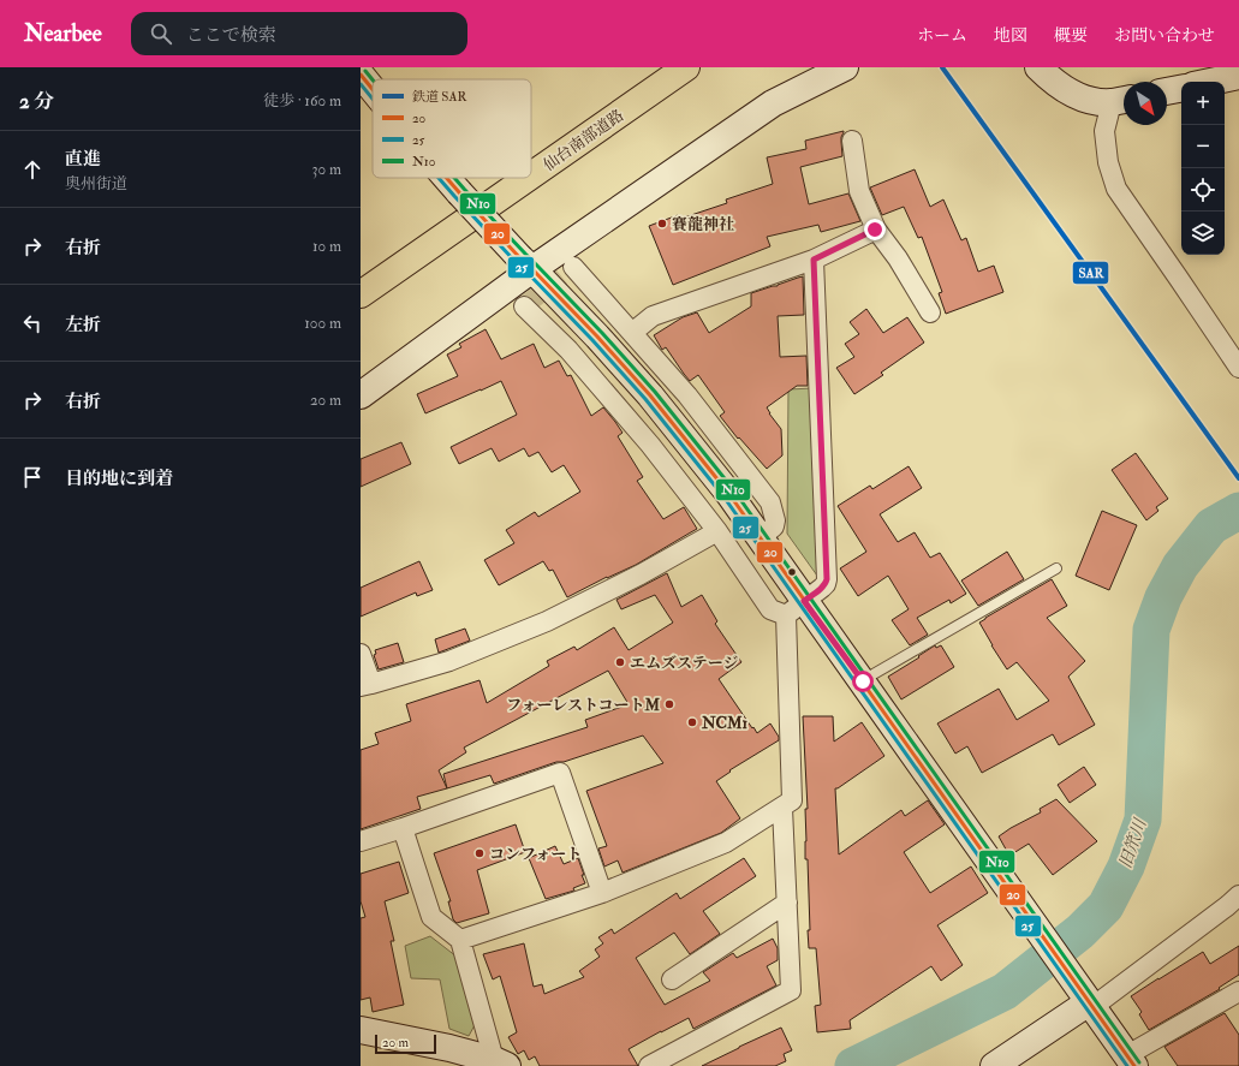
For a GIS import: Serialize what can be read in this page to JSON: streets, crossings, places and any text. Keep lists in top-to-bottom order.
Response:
{
  "streets": {
    "highway": ["仙台南部道路"]
  },
  "water": ["旧笊川"],
  "places": [
    "賽龍神社",
    "エムズステージ",
    "フォーレストコートM",
    "NCM1",
    "コンフォート"
  ],
  "lines": [
    "rail line SAR",
    "transit line N10",
    "transit line 20",
    "transit line 25"
  ],
  "legend": [
    "鉄道 SAR",
    "20",
    "25",
    "N10"
  ],
  "scale_bar": "20 m",
  "north": "bottom right",
  "page": {
    "header": "Nearbee",
    "search": "ここで検索",
    "nav": [
      "ホーム",
      "地図",
      "概要",
      "お問い合わせ"
    ],
    "heading": ["2 分", "徒歩 · 160 m"],
    "map_buttons": ["+", "−"],
    "list": [
      ["直進", "奥州街道", "30 m"],
      ["右折", "10 m"],
      ["左折", "100 m"],
      ["右折", "20 m"],
      "目的地に到着"
    ],
    "scale": "20 m"
  }
}
